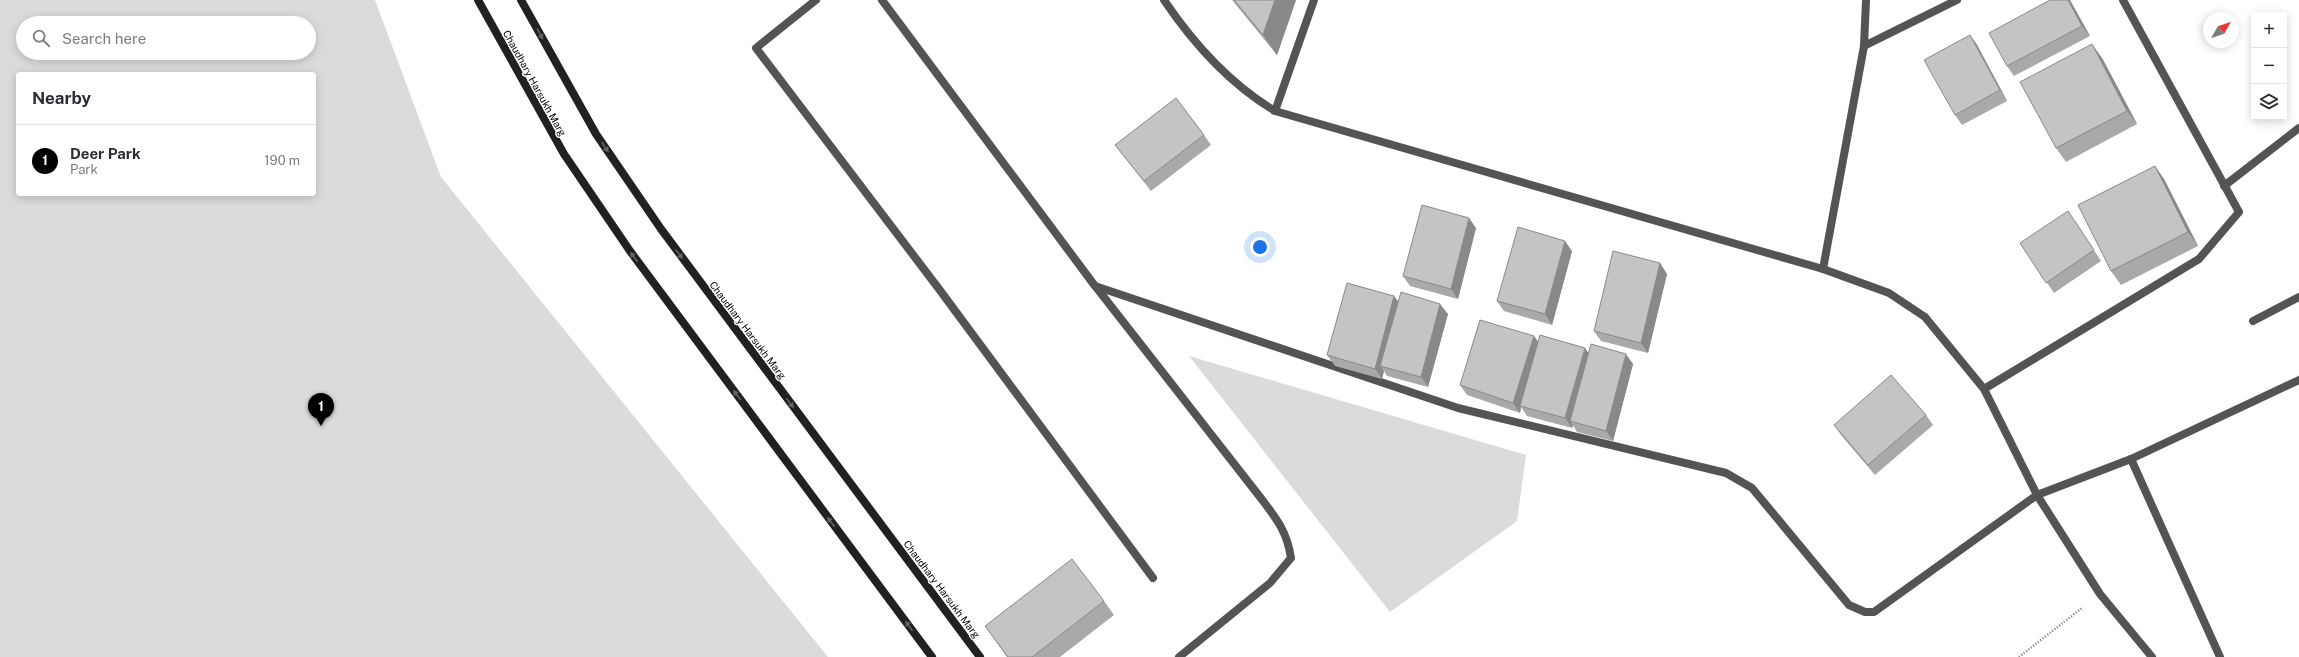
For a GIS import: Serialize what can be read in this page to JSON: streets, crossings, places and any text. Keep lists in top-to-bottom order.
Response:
{
  "streets": {
    "street": ["Chaudhary Harsukh Marg"]
  },
  "north": "top right",
  "page": {
    "map_buttons": ["+", "−"],
    "search": "Search here",
    "heading": "Nearby",
    "list": [
      {
        "mark": "1",
        "name": "Deer Park",
        "note": "Park",
        "value": "190 m"
      }
    ],
    "pins": "1"
  }
}
